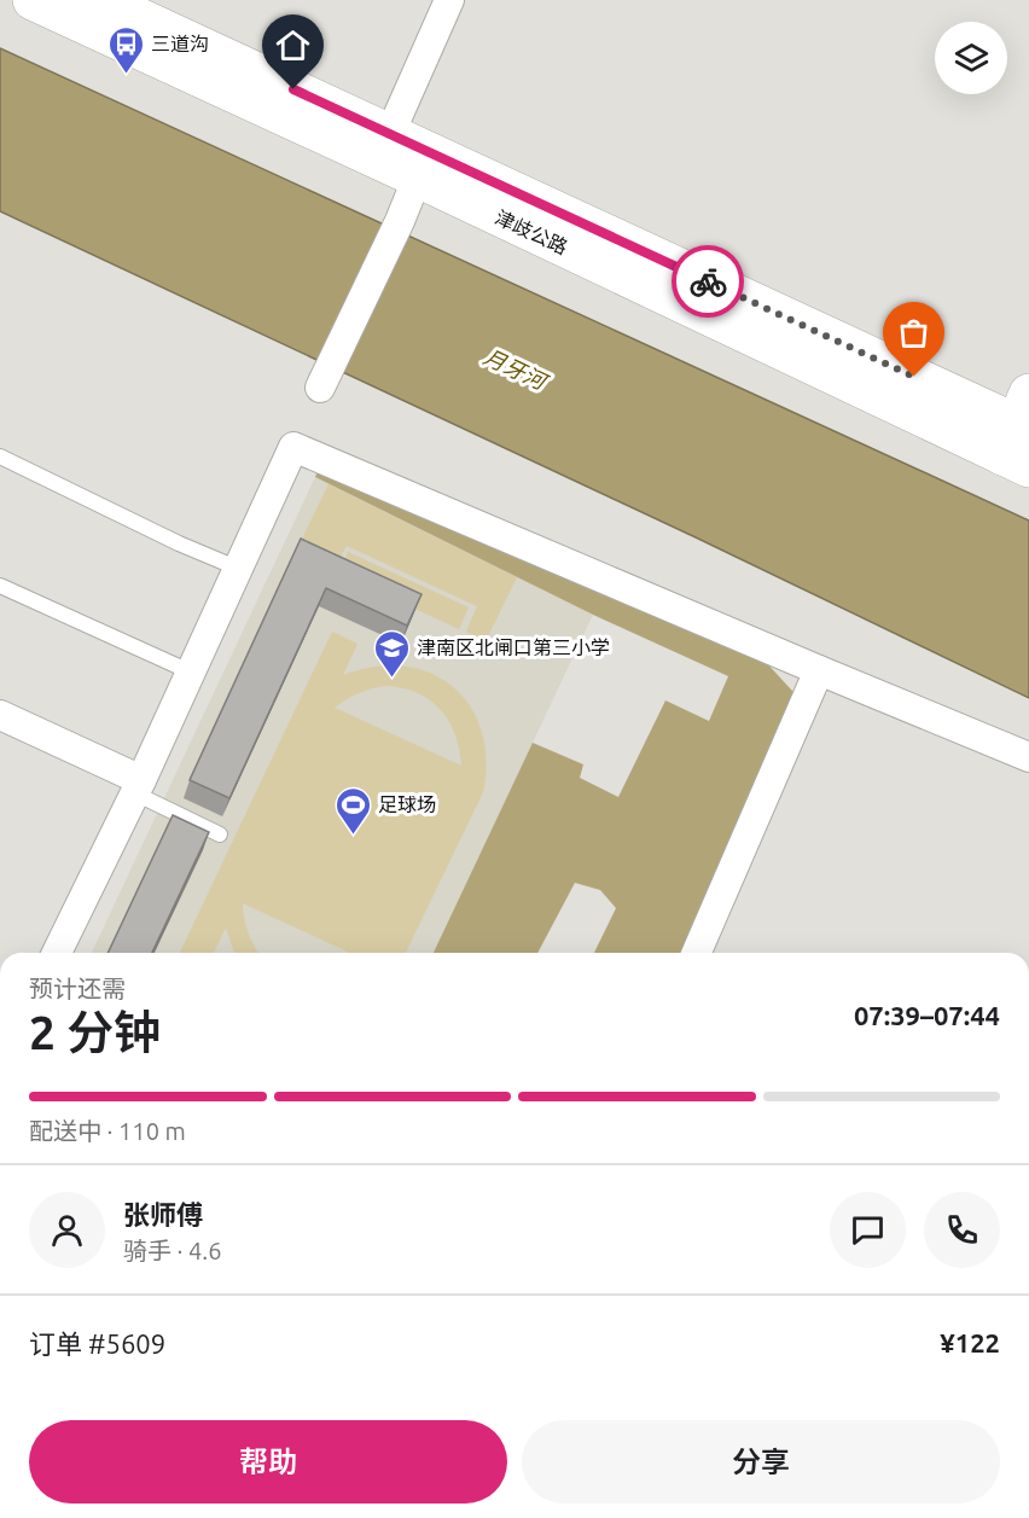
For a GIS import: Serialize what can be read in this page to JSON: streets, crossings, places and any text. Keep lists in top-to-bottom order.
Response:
{
  "streets": {
    "main road": ["津歧公路"]
  },
  "water": ["月牙河"],
  "places": {
    "bus stop": ["三道沟"],
    "school or university": ["津南区北闸口第三小学"],
    "sports": ["足球场"]
  },
  "page": {
    "heading": ["2 分钟", "预计还需", "07:39–07:44"],
    "panel": [
      "张师傅",
      "骑手 · 4.6",
      "订单 #5609",
      "¥122"
    ],
    "bar": "配送中 · 110 m",
    "buttons": ["帮助", "分享"]
  }
}
